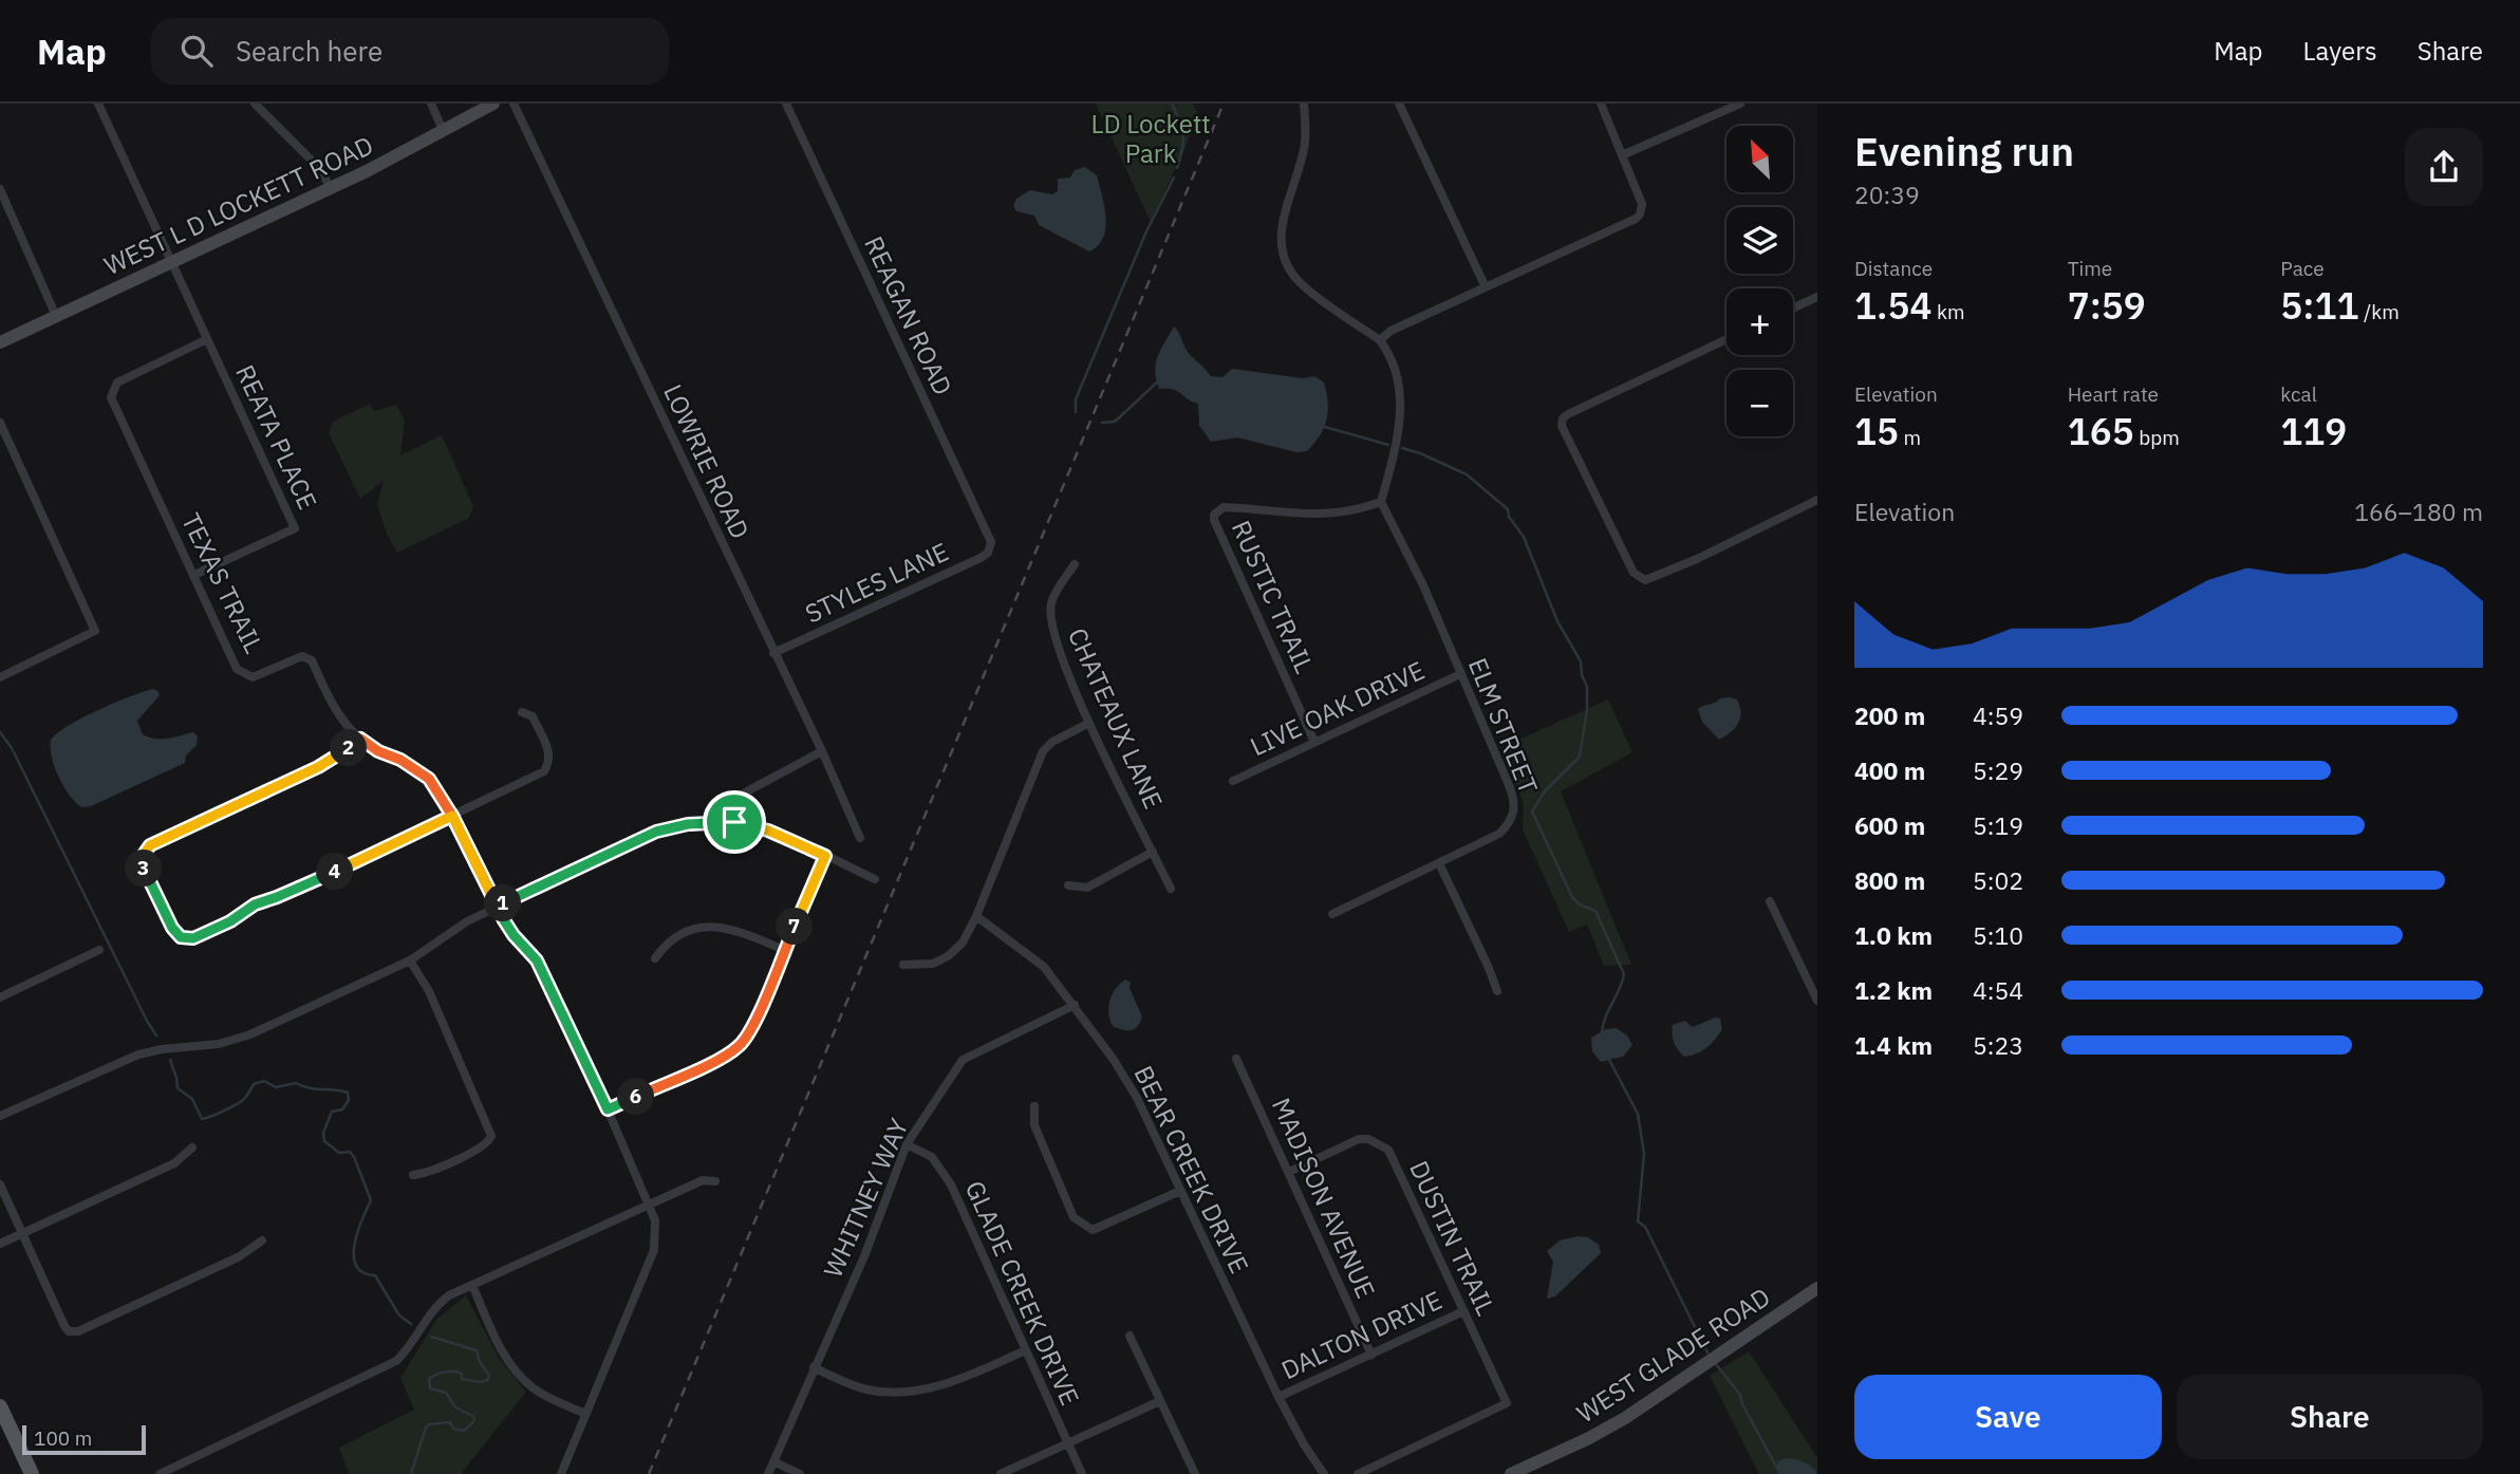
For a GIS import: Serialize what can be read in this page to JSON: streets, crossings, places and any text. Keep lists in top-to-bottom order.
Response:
{
  "streets": {
    "main road": ["WEST L D LOCKETT ROAD", "WEST GLADE ROAD"],
    "street": [
      "REAGAN ROAD",
      "REATA PLACE",
      "LOWRIE ROAD",
      "TEXAS TRAIL",
      "STYLES LANE",
      "RUSTIC TRAIL",
      "LIVE OAK DRIVE",
      "CHATEAUX LANE",
      "ELM STREET",
      "BEAR CREEK DRIVE",
      "WHITNEY WAY",
      "MADISON AVENUE",
      "DUSTIN TRAIL",
      "GLADE CREEK DRIVE",
      "DALTON DRIVE"
    ]
  },
  "crossings": [
    ["WEST L D LOCKETT ROAD", "REATA PLACE"],
    ["REAGAN ROAD", "STYLES LANE"],
    ["REATA PLACE", "TEXAS TRAIL"],
    ["LOWRIE ROAD", "STYLES LANE"],
    ["RUSTIC TRAIL", "LIVE OAK DRIVE"],
    ["RUSTIC TRAIL", "ELM STREET"],
    ["LIVE OAK DRIVE", "ELM STREET"],
    ["BEAR CREEK DRIVE", "WHITNEY WAY"],
    ["BEAR CREEK DRIVE", "DALTON DRIVE"],
    ["WHITNEY WAY", "GLADE CREEK DRIVE"],
    ["MADISON AVENUE", "DUSTIN TRAIL"],
    ["MADISON AVENUE", "DALTON DRIVE"],
    ["DUSTIN TRAIL", "DALTON DRIVE"]
  ],
  "parks": ["LD Lockett Park"],
  "scale_bar": "100 m",
  "north": "top left",
  "page": {
    "header": "Map",
    "search": "Search here",
    "nav": ["Map", "Layers", "Share"],
    "heading": ["Evening run", "20:39"],
    "map_buttons": ["+", "−"],
    "stats": [
      ["Distance", "1.54 km"],
      ["Time", "7:59"],
      ["Pace", "5:11 /km"],
      ["Elevation", "15 m"],
      ["Heart rate", "165 bpm"],
      ["kcal", "119"]
    ],
    "chart": ["Elevation", "166–180 m"],
    "list": [
      {
        "name": "200 m",
        "note": "4:59"
      },
      {
        "name": "400 m",
        "note": "5:29"
      },
      {
        "name": "600 m",
        "note": "5:19"
      },
      {
        "name": "800 m",
        "note": "5:02"
      },
      {
        "name": "1.0 km",
        "note": "5:10"
      },
      {
        "name": "1.2 km",
        "note": "4:54"
      },
      {
        "name": "1.4 km",
        "note": "5:23"
      }
    ],
    "pins": [
      "2",
      "3",
      "4",
      "1",
      "7",
      "6"
    ],
    "buttons": ["Save", "Share"],
    "scale": "100 m"
  }
}
